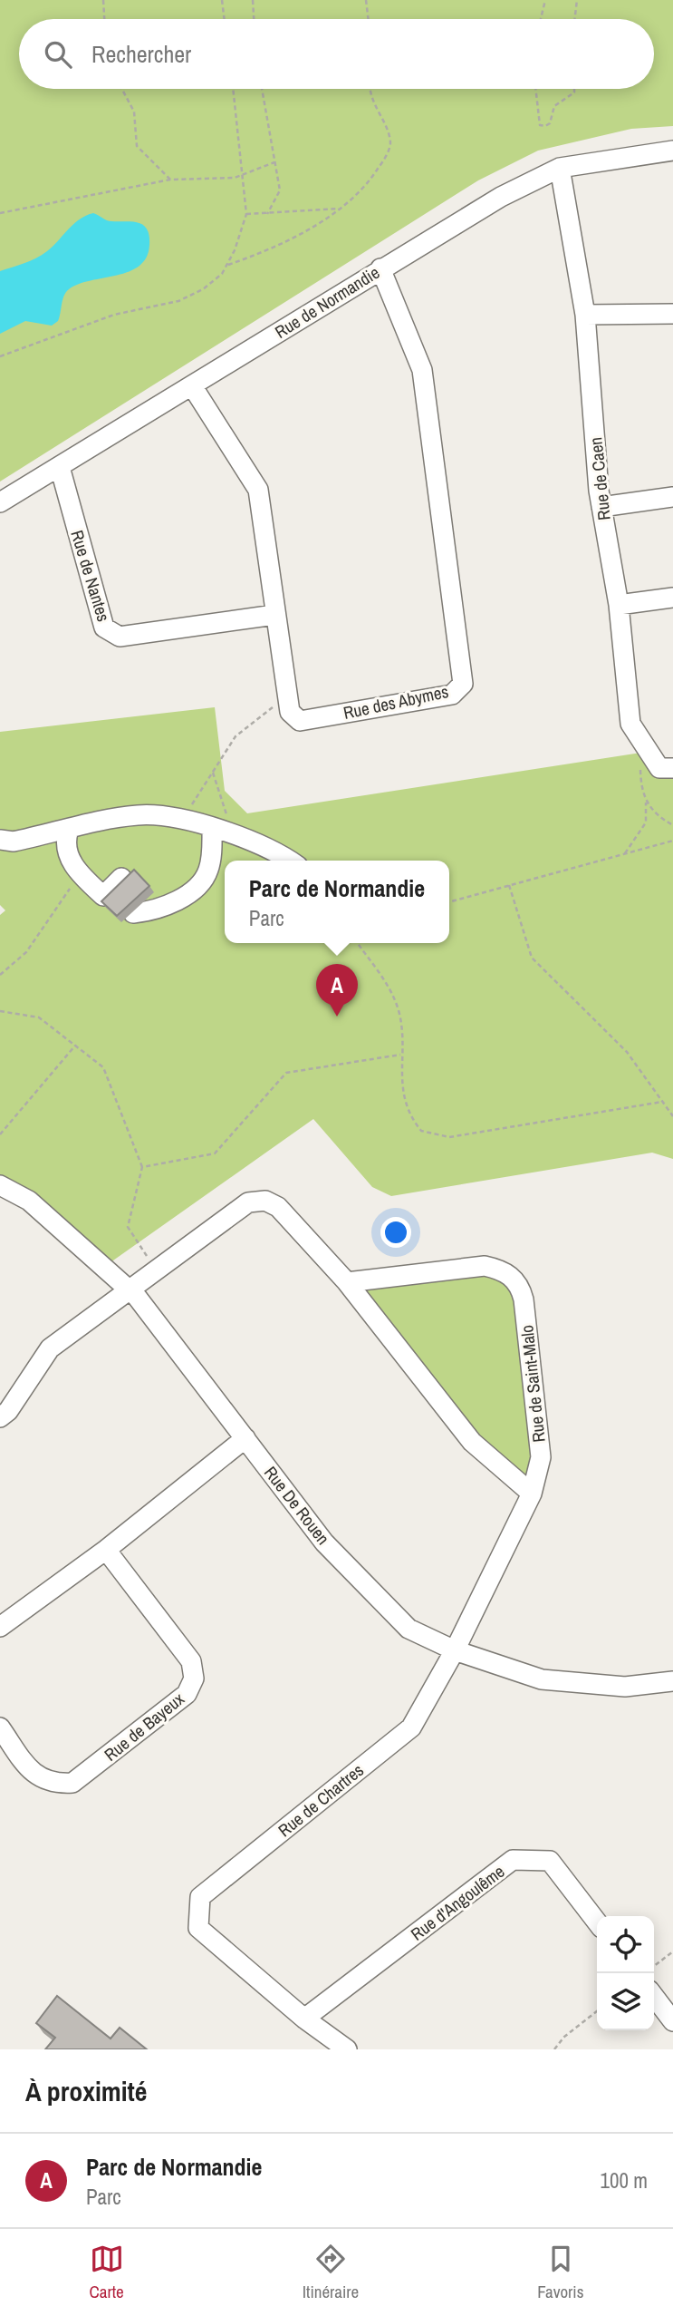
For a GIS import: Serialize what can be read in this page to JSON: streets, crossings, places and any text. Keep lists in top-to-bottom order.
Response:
{
  "streets": {
    "street": [
      "Rue de Normandie",
      "Rue de Caen",
      "Rue de Nantes",
      "Rue des Abymes",
      "Rue de Saint-Malo",
      "Rue De Rouen",
      "Rue de Bayeux",
      "Rue de Chartres",
      "Rue d'Angoulême"
    ]
  },
  "crossings": [
    ["Rue de Normandie", "Rue de Caen"],
    ["Rue de Normandie", "Rue de Nantes"],
    ["Rue de Normandie", "Rue des Abymes"],
    ["Rue de Nantes", "Rue des Abymes"],
    ["Rue de Saint-Malo", "Rue de Chartres"],
    ["Rue De Rouen", "Rue de Chartres"],
    ["Rue de Chartres", "Rue d'Angoulême"]
  ],
  "page": {
    "search": "Rechercher",
    "popup": ["Parc de Normandie", "Parc"],
    "pins": "A",
    "heading": "À proximité",
    "list": [
      {
        "mark": "A",
        "name": "Parc de Normandie",
        "note": "Parc",
        "value": "100 m"
      }
    ],
    "nav": ["Carte", "Itinéraire", "Favoris"]
  }
}
